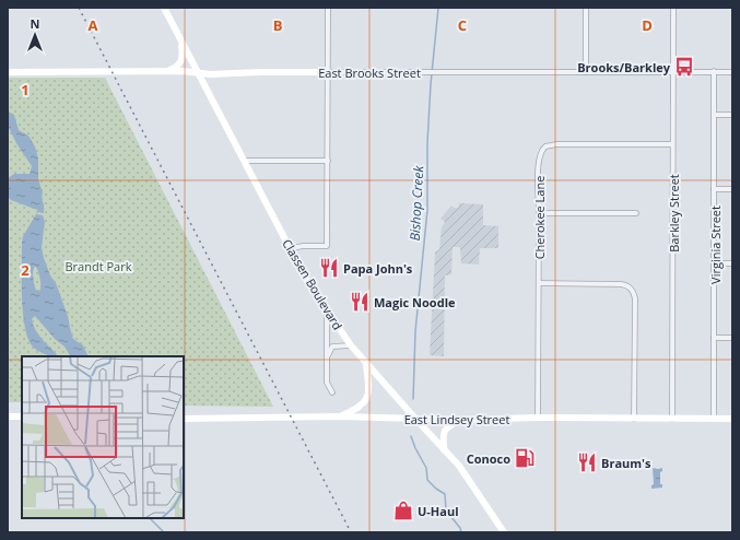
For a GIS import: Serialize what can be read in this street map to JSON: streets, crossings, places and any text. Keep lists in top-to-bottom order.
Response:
{
  "streets": {
    "street": [
      "East Brooks Street",
      "Barkley Street",
      "Cherokee Lane",
      "Virginia Street",
      "Classen Boulevard",
      "East Lindsey Street"
    ]
  },
  "crossings": [
    ["East Brooks Street", "Barkley Street"],
    ["East Brooks Street", "Virginia Street"],
    ["East Brooks Street", "Classen Boulevard"],
    ["Barkley Street", "Cherokee Lane"],
    ["Barkley Street", "East Lindsey Street"],
    ["Cherokee Lane", "East Lindsey Street"],
    ["Virginia Street", "East Lindsey Street"],
    ["Classen Boulevard", "East Lindsey Street"]
  ],
  "water": ["Bishop Creek"],
  "parks": ["Brandt Park"],
  "places": {
    "bus stop": ["Brooks/Barkley"],
    "restaurant": ["Papa John's", "Magic Noodle", "Braum's"],
    "fuel station": ["Conoco"],
    "shop": ["U-Haul"]
  },
  "north": "top",
  "grid": {
    "columns": [
      "A",
      "B",
      "C",
      "D"
    ],
    "rows": ["1", "2"]
  }
}
